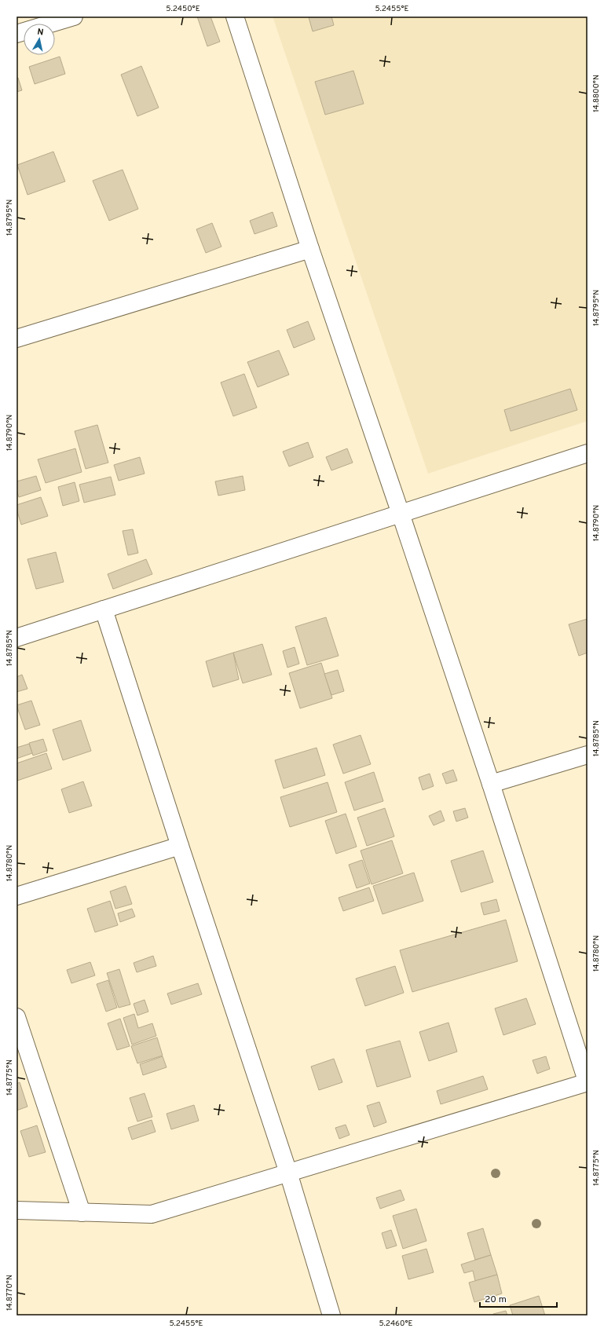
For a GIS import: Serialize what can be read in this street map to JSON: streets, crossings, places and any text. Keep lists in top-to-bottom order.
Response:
{
  "scale_bar": "20 m",
  "north": "top",
  "coordinates": [
    "5.2450°E",
    "5.2455°E",
    "14.8800°N",
    "14.8795°N",
    "14.8790°N",
    "14.8785°N",
    "14.8780°N",
    "14.8775°N",
    "14.8770°N",
    "5.2460°E"
  ]
}
